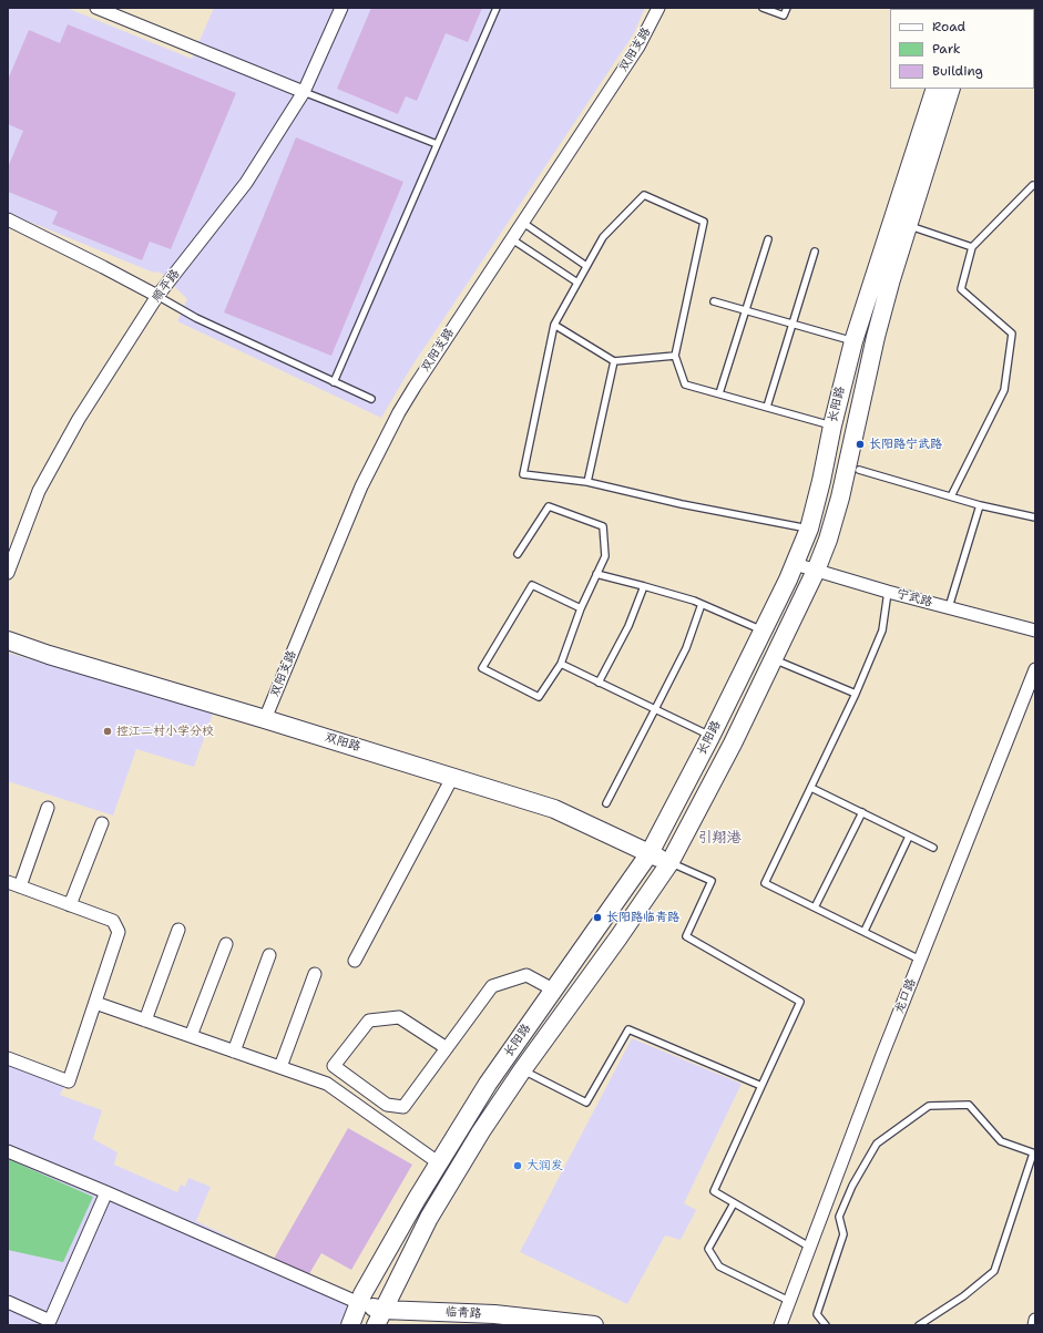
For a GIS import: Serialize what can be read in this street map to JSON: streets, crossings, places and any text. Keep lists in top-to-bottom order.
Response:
{
  "streets": {
    "main road": ["长阳路", "双阳路", "临青路"],
    "street": [
      "双阳支路",
      "顺平路",
      "宁武路",
      "龙口路"
    ]
  },
  "crossings": [
    ["双阳支路", "双阳路"],
    ["长阳路", "宁武路"],
    ["长阳路", "双阳路"],
    ["长阳路", "临青路"]
  ],
  "districts": ["引翔港"],
  "places": [
    "长阳路宁武路",
    "控江二村小学分校",
    "长阳路临青路",
    "大润发"
  ],
  "legend": ["Road", "Park", "Building"]
}
